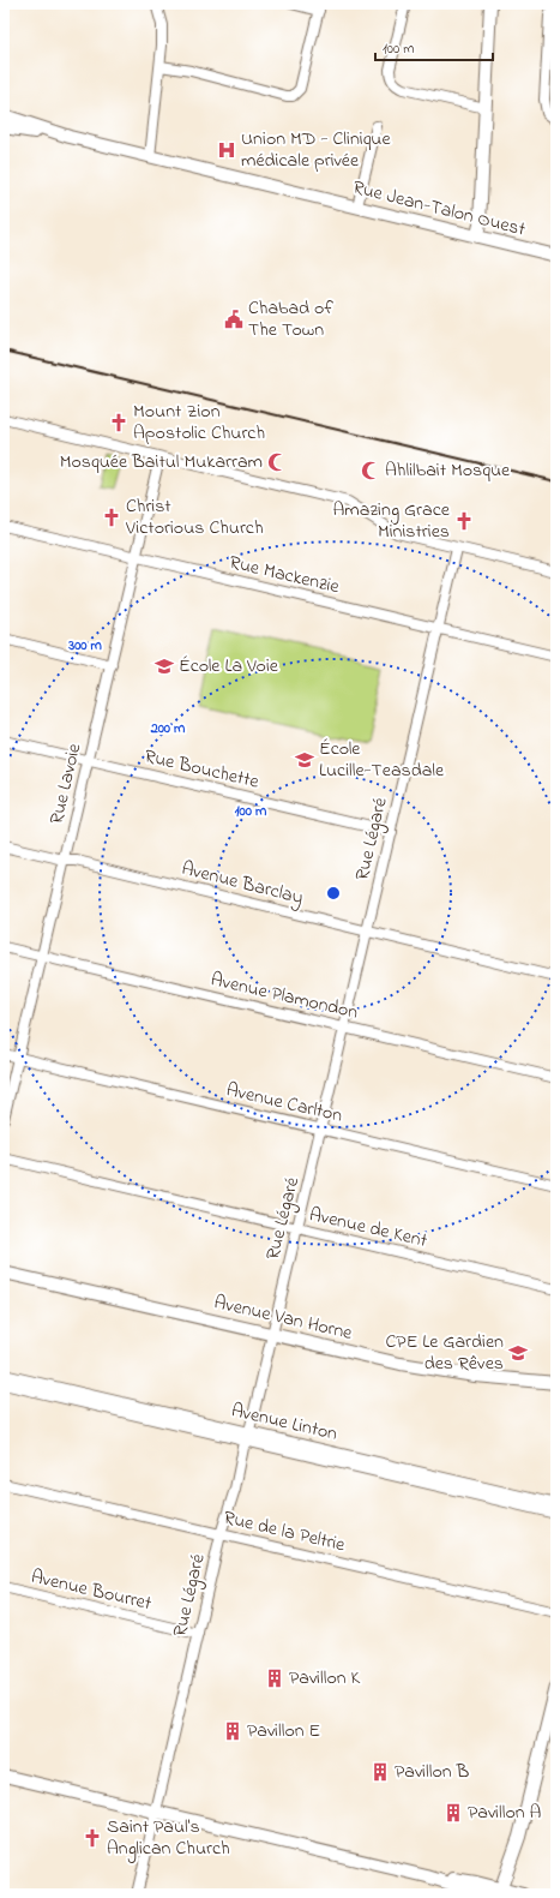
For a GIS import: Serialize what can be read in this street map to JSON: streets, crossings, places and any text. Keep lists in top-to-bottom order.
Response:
{
  "streets": {
    "main road": ["Rue Jean-Talon Ouest", "Avenue Van Horne"],
    "street": [
      "Rue Mackenzie",
      "Rue Bouchette",
      "Rue Lavoie",
      "Rue Légaré",
      "Avenue Barclay",
      "Avenue Plamondon",
      "Avenue Carlton",
      "Avenue de Kent",
      "Avenue Linton",
      "Rue de la Peltrie",
      "Avenue Bourret"
    ]
  },
  "crossings": [
    ["Rue Mackenzie", "Rue Lavoie"],
    ["Rue Mackenzie", "Rue Légaré"],
    ["Rue Bouchette", "Rue Lavoie"],
    ["Rue Bouchette", "Rue Légaré"],
    ["Rue Lavoie", "Avenue Barclay"],
    ["Rue Lavoie", "Avenue Plamondon"],
    ["Rue Lavoie", "Avenue Carlton"],
    ["Rue Légaré", "Avenue Barclay"],
    ["Rue Légaré", "Avenue Plamondon"],
    ["Rue Légaré", "Avenue Carlton"],
    ["Rue Légaré", "Avenue de Kent"],
    ["Rue Légaré", "Avenue Van Horne"],
    ["Rue Légaré", "Avenue Linton"],
    ["Rue Légaré", "Rue de la Peltrie"],
    ["Rue Légaré", "Avenue Bourret"]
  ],
  "places": {
    "hospital": ["Union MD - Clinique médicale privée"],
    "public building": ["Chabad of The Town"],
    "church": [
      "Mount Zion Apostolic Church",
      "Christ Victorious Church",
      "Amazing Grace Ministries",
      "Saint Paul's Anglican Church"
    ],
    "mosque": ["Mosquée Baitul Mukarram", "Ahlilbait Mosque"],
    "school or university": ["École La Voie", "École Lucille-Teasdale", "CPE Le Gardien des Rêves"],
    "building": [
      "Pavillon K",
      "Pavillon E",
      "Pavillon B",
      "Pavillon A"
    ]
  },
  "scale_bar": "100 m",
  "rings": ["300 m", "200 m", "100 m"]
}
